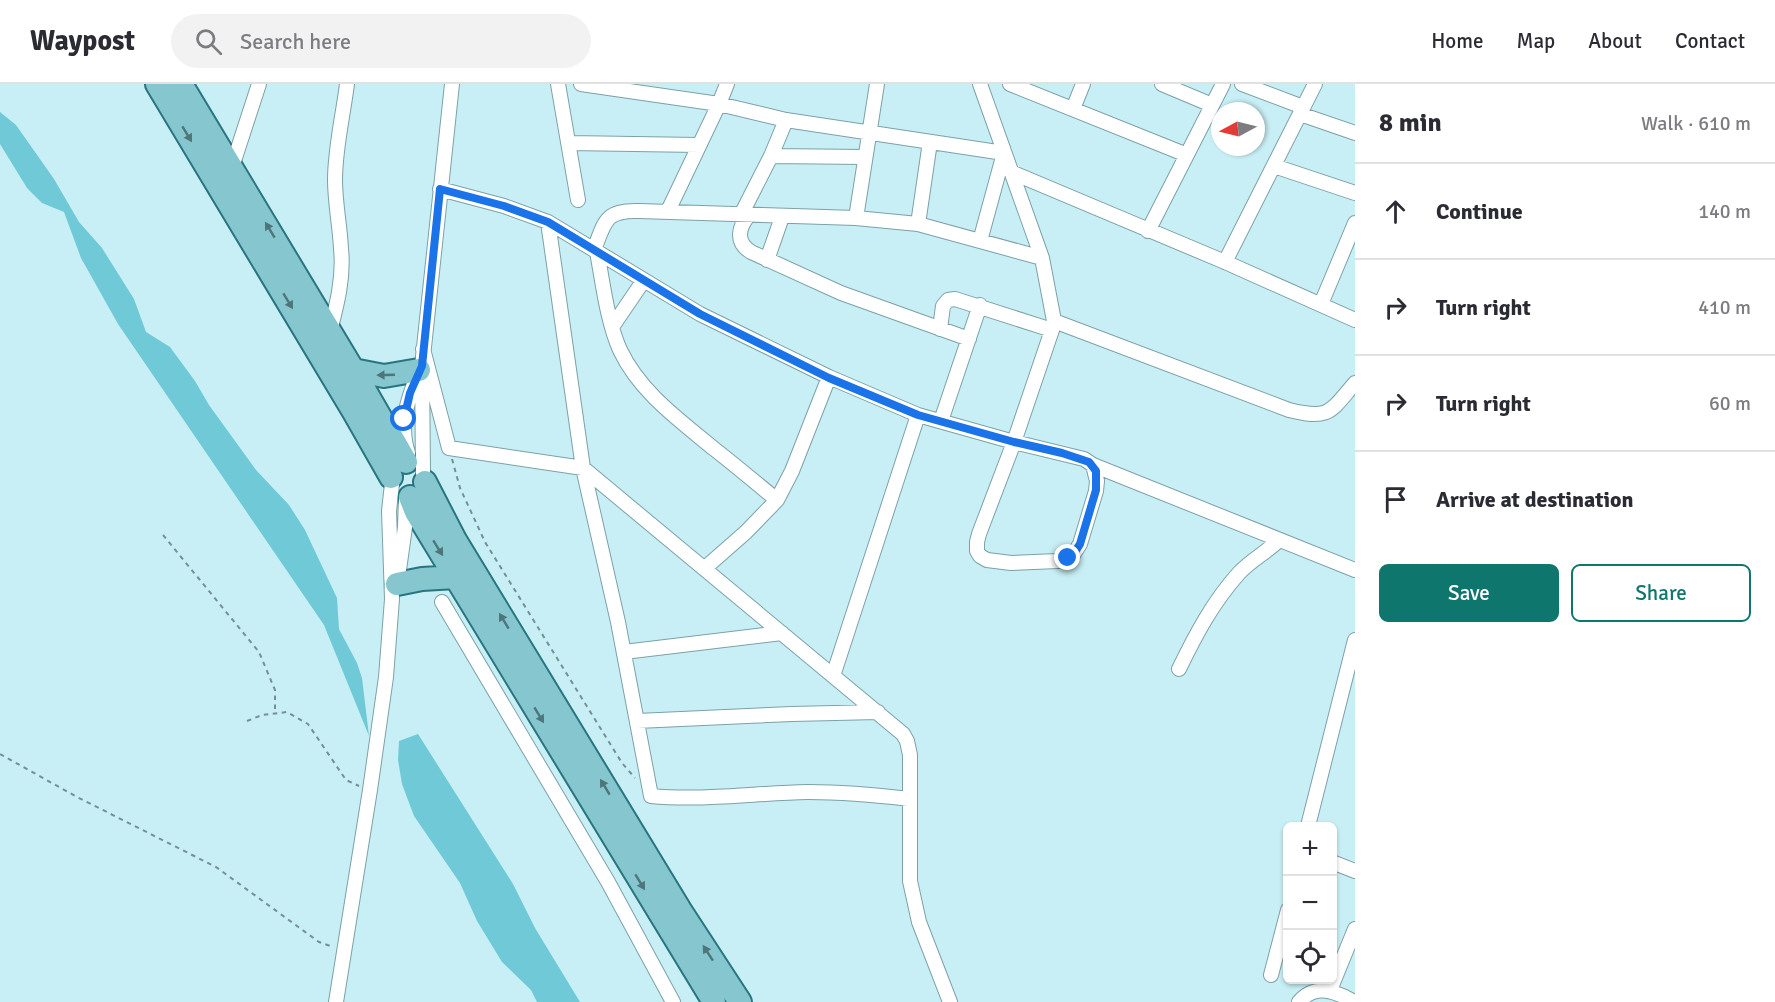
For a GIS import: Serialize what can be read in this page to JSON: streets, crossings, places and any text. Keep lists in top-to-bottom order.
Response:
{
  "north": "left",
  "page": {
    "header": "Waypost",
    "search": "Search here",
    "nav": [
      "Home",
      "Map",
      "About",
      "Contact"
    ],
    "heading": ["8 min", "Walk · 610 m"],
    "list": [
      ["Continue", "140 m"],
      ["Turn right", "410 m"],
      ["Turn right", "60 m"],
      "Arrive at destination"
    ],
    "buttons": ["Save", "Share"],
    "map_buttons": ["+", "−"]
  }
}
